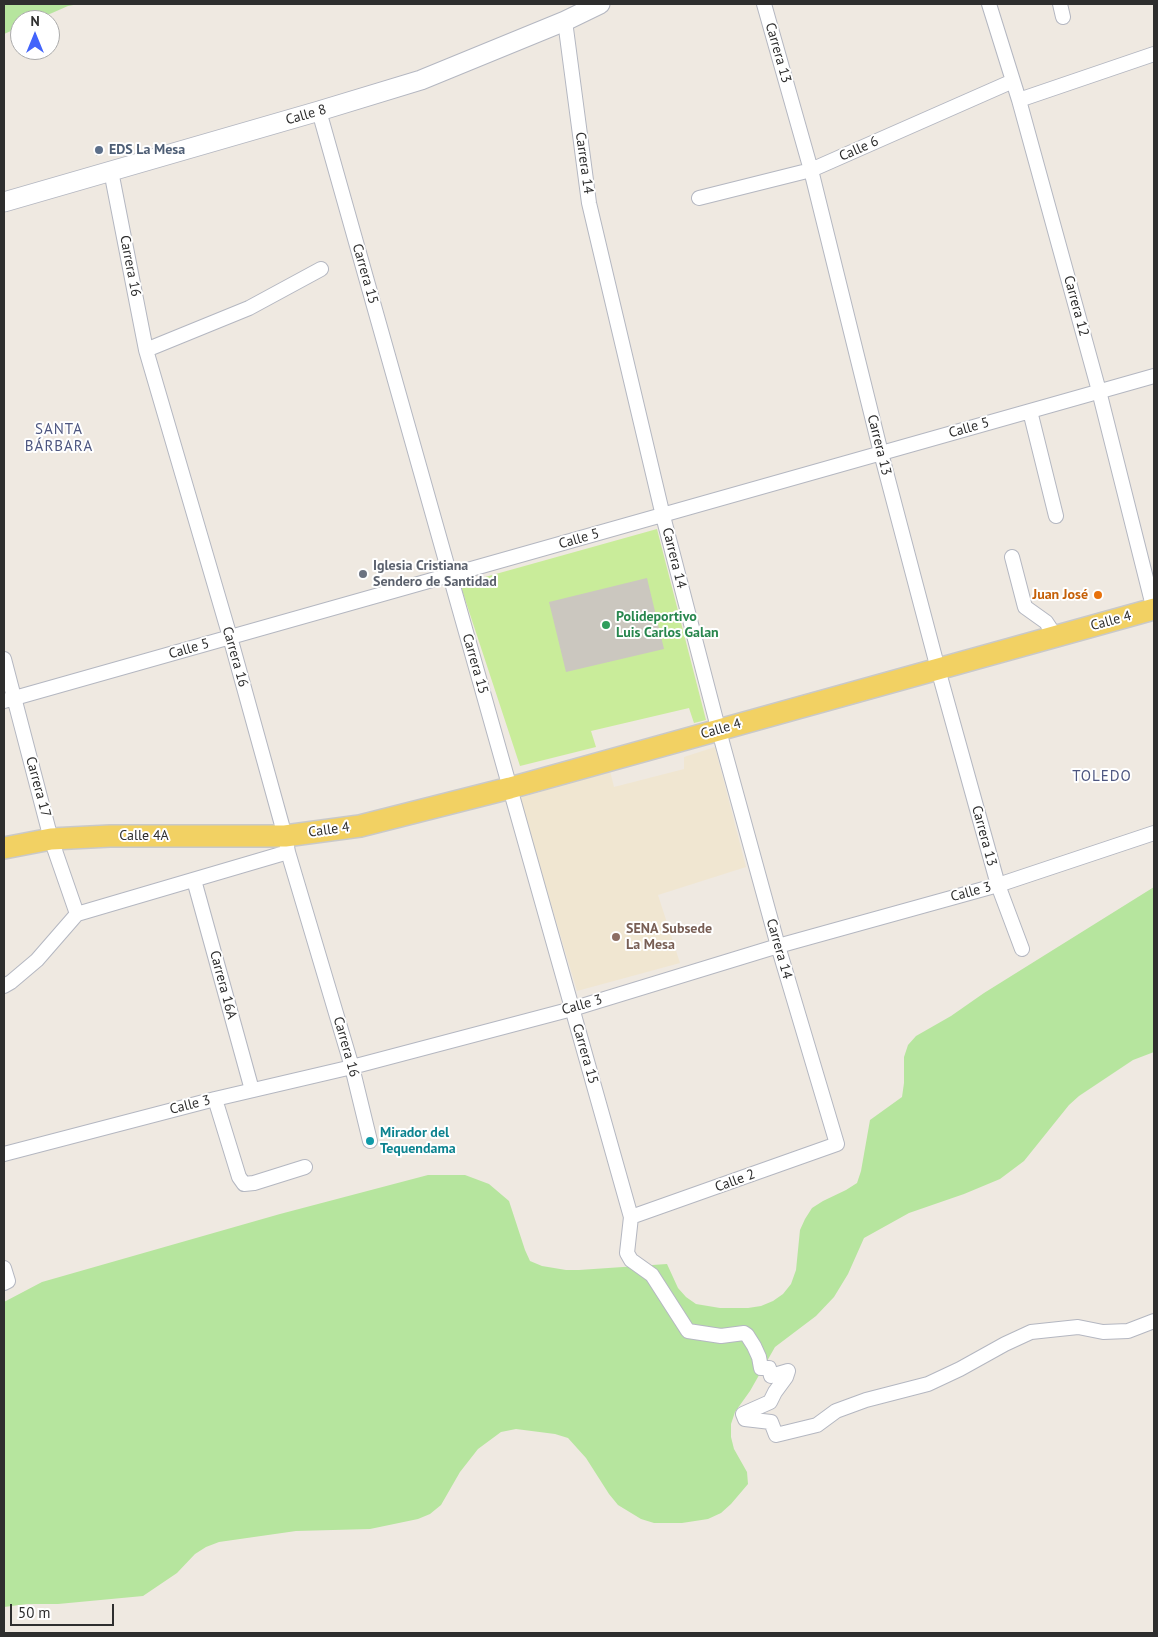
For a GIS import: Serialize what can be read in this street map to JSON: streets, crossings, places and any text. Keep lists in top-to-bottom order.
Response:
{
  "streets": {
    "main road": ["Calle 8", "Calle 4", "Calle 4A"],
    "street": [
      "Carrera 13",
      "Calle 6",
      "Carrera 14",
      "Carrera 16",
      "Carrera 15",
      "Carrera 12",
      "Calle 5",
      "Carrera 17",
      "Calle 3",
      "Carrera 16A",
      "Calle 2"
    ]
  },
  "crossings": [
    ["Carrera 13", "Calle 6"],
    ["Carrera 13", "Calle 5"],
    ["Carrera 13", "Calle 4"],
    ["Carrera 13", "Calle 3"],
    ["Calle 8", "Carrera 14"],
    ["Calle 8", "Carrera 16"],
    ["Calle 8", "Carrera 15"],
    ["Calle 6", "Carrera 12"],
    ["Carrera 14", "Calle 5"],
    ["Carrera 14", "Calle 4"],
    ["Carrera 14", "Calle 3"],
    ["Carrera 14", "Calle 2"],
    ["Carrera 16", "Calle 5"],
    ["Carrera 16", "Calle 4"],
    ["Carrera 16", "Calle 4A"],
    ["Carrera 16", "Calle 3"],
    ["Carrera 15", "Calle 5"],
    ["Carrera 15", "Calle 4"],
    ["Carrera 15", "Calle 3"],
    ["Carrera 15", "Calle 2"],
    ["Carrera 12", "Calle 5"],
    ["Carrera 12", "Calle 4"],
    ["Calle 5", "Carrera 17"],
    ["Calle 4", "Carrera 17"],
    ["Calle 4", "Calle 4A"],
    ["Calle 4", "Carrera 16A"],
    ["Carrera 17", "Calle 4A"],
    ["Calle 3", "Carrera 16A"]
  ],
  "districts": ["SANTA BÁRBARA", "TOLEDO"],
  "places": [
    "EDS La Mesa",
    "Iglesia Cristiana Sendero de Santidad",
    "Juan José",
    "Polideportivo Luis Carlos Galan",
    "SENA Subsede La Mesa",
    "Mirador del Tequendama"
  ],
  "scale_bar": "50 m",
  "north": "top"
}
